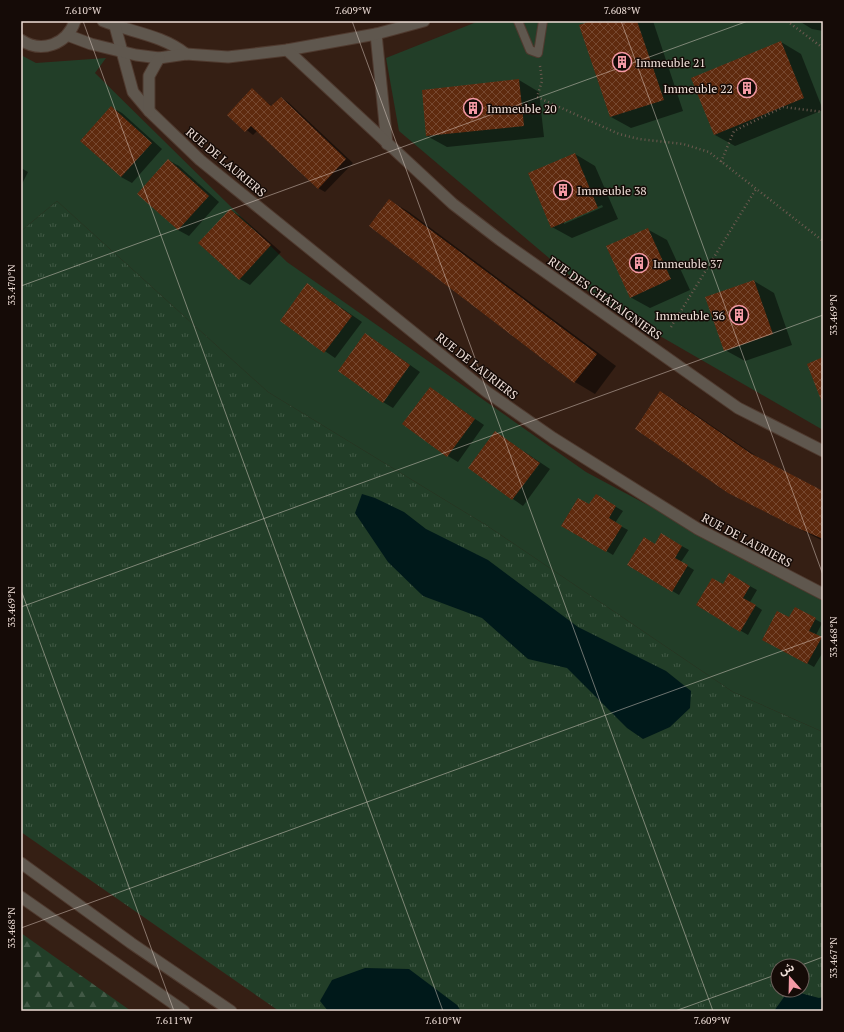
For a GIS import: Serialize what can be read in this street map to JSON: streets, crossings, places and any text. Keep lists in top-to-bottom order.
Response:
{
  "streets": {
    "street": ["RUE DE LAURIERS", "RUE DES CHÂTAIGNIERS"]
  },
  "places": {
    "building": [
      "Immeuble 21",
      "Immeuble 22",
      "Immeuble 20",
      "Immeuble 38",
      "Immeuble 37",
      "Immeuble 36"
    ]
  },
  "north": "top",
  "coordinates": [
    "7.610°W",
    "7.609°W",
    "7.608°W",
    "33.470°N",
    "33.469°N",
    "33.468°N",
    "33.467°N",
    "7.611°W"
  ]
}
